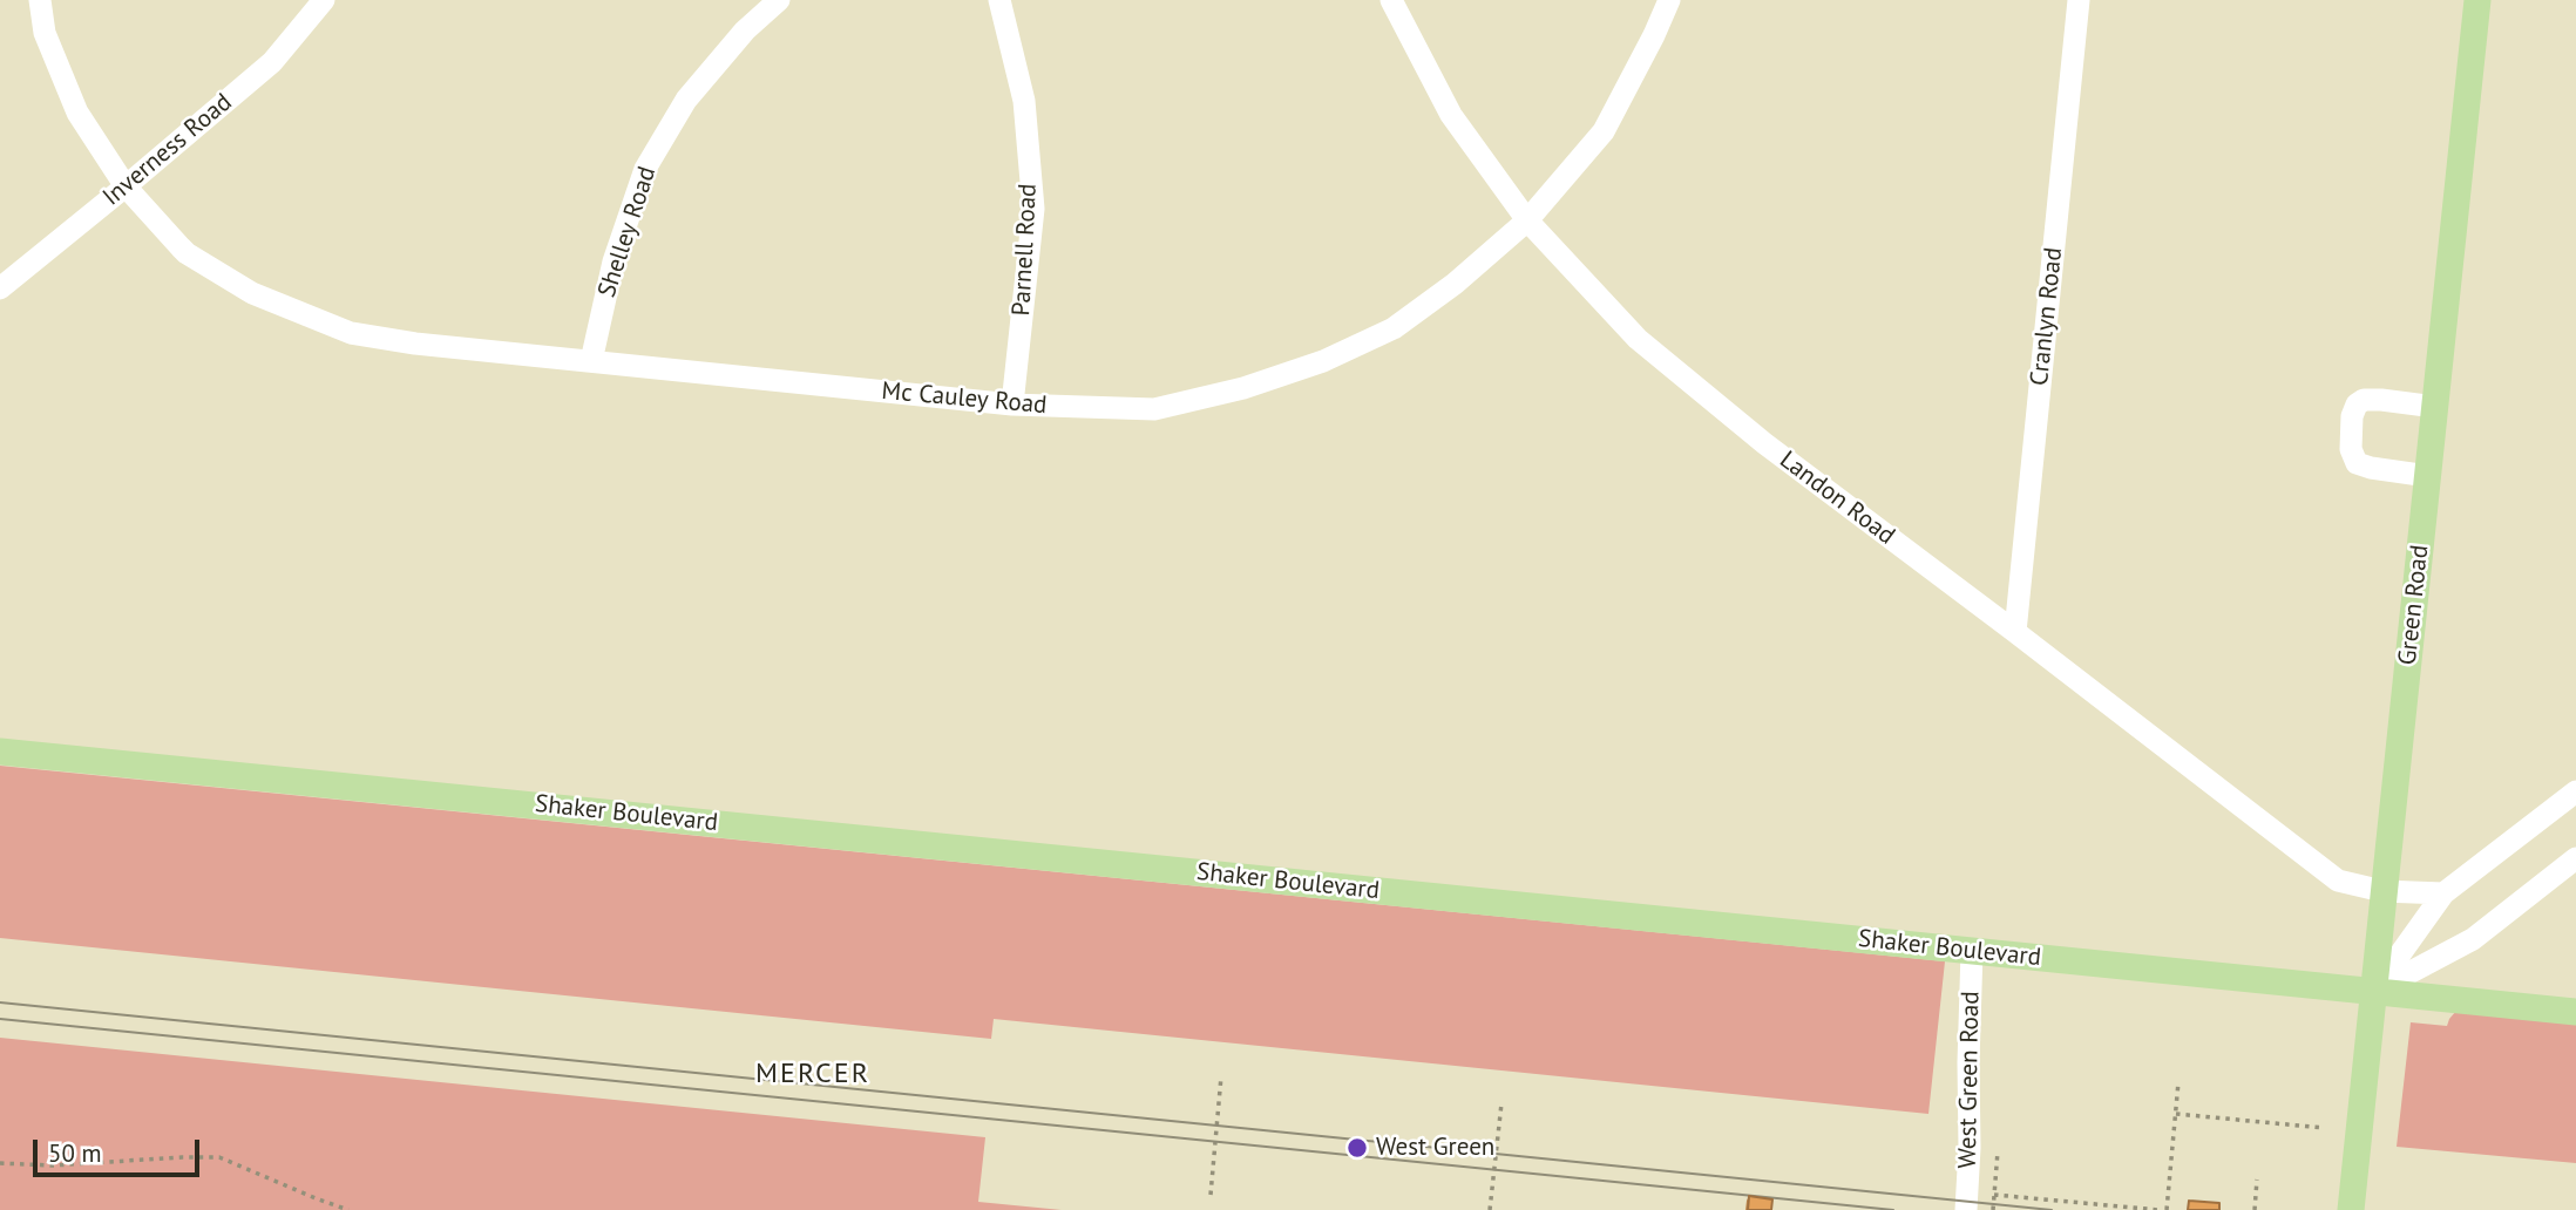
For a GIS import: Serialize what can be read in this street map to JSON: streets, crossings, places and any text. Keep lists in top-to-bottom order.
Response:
{
  "streets": {
    "main road": ["Green Road", "Shaker Boulevard"],
    "street": [
      "Inverness Road",
      "Shelley Road",
      "Parnell Road",
      "Cranlyn Road",
      "Mc Cauley Road",
      "Landon Road",
      "West Green Road"
    ]
  },
  "crossings": [
    ["Inverness Road", "Mc Cauley Road"],
    ["Shelley Road", "Mc Cauley Road"],
    ["Parnell Road", "Mc Cauley Road"],
    ["Cranlyn Road", "Landon Road"],
    ["Mc Cauley Road", "Landon Road"],
    ["Landon Road", "Green Road"],
    ["Green Road", "Shaker Boulevard"],
    ["Shaker Boulevard", "West Green Road"]
  ],
  "districts": ["MERCER"],
  "places": ["West Green"],
  "scale_bar": "50 m"
}
